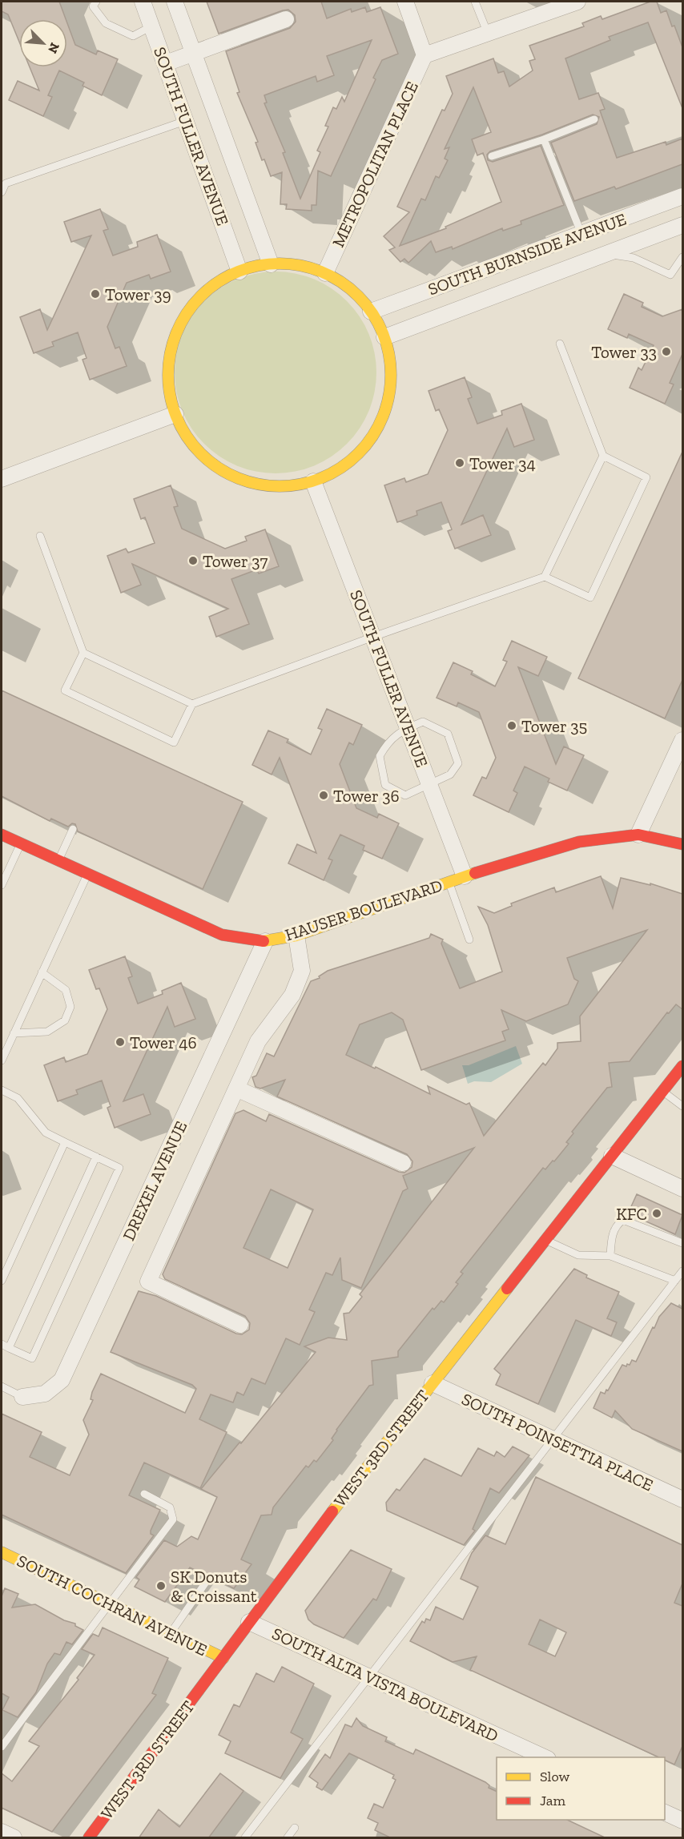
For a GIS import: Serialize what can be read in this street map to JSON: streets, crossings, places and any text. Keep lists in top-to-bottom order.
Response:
{
  "streets": {
    "street": [
      "SOUTH FULLER AVENUE",
      "METROPOLITAN PLACE",
      "SOUTH BURNSIDE AVENUE",
      "HAUSER BOULEVARD",
      "DREXEL AVENUE",
      "SOUTH POINSETTIA PLACE",
      "WEST 3RD STREET",
      "SOUTH COCHRAN AVENUE",
      "SOUTH ALTA VISTA BOULEVARD"
    ]
  },
  "crossings": [
    ["SOUTH FULLER AVENUE", "HAUSER BOULEVARD"],
    ["HAUSER BOULEVARD", "DREXEL AVENUE"],
    ["SOUTH POINSETTIA PLACE", "WEST 3RD STREET"],
    ["WEST 3RD STREET", "SOUTH COCHRAN AVENUE"],
    ["WEST 3RD STREET", "SOUTH ALTA VISTA BOULEVARD"]
  ],
  "places": [
    "Tower 39",
    "Tower 33",
    "Tower 34",
    "Tower 37",
    "Tower 35",
    "Tower 36",
    "Tower 46",
    "KFC",
    "SK Donuts & Croissant"
  ],
  "legend": ["Slow", "Jam"],
  "north": "bottom right"
}
